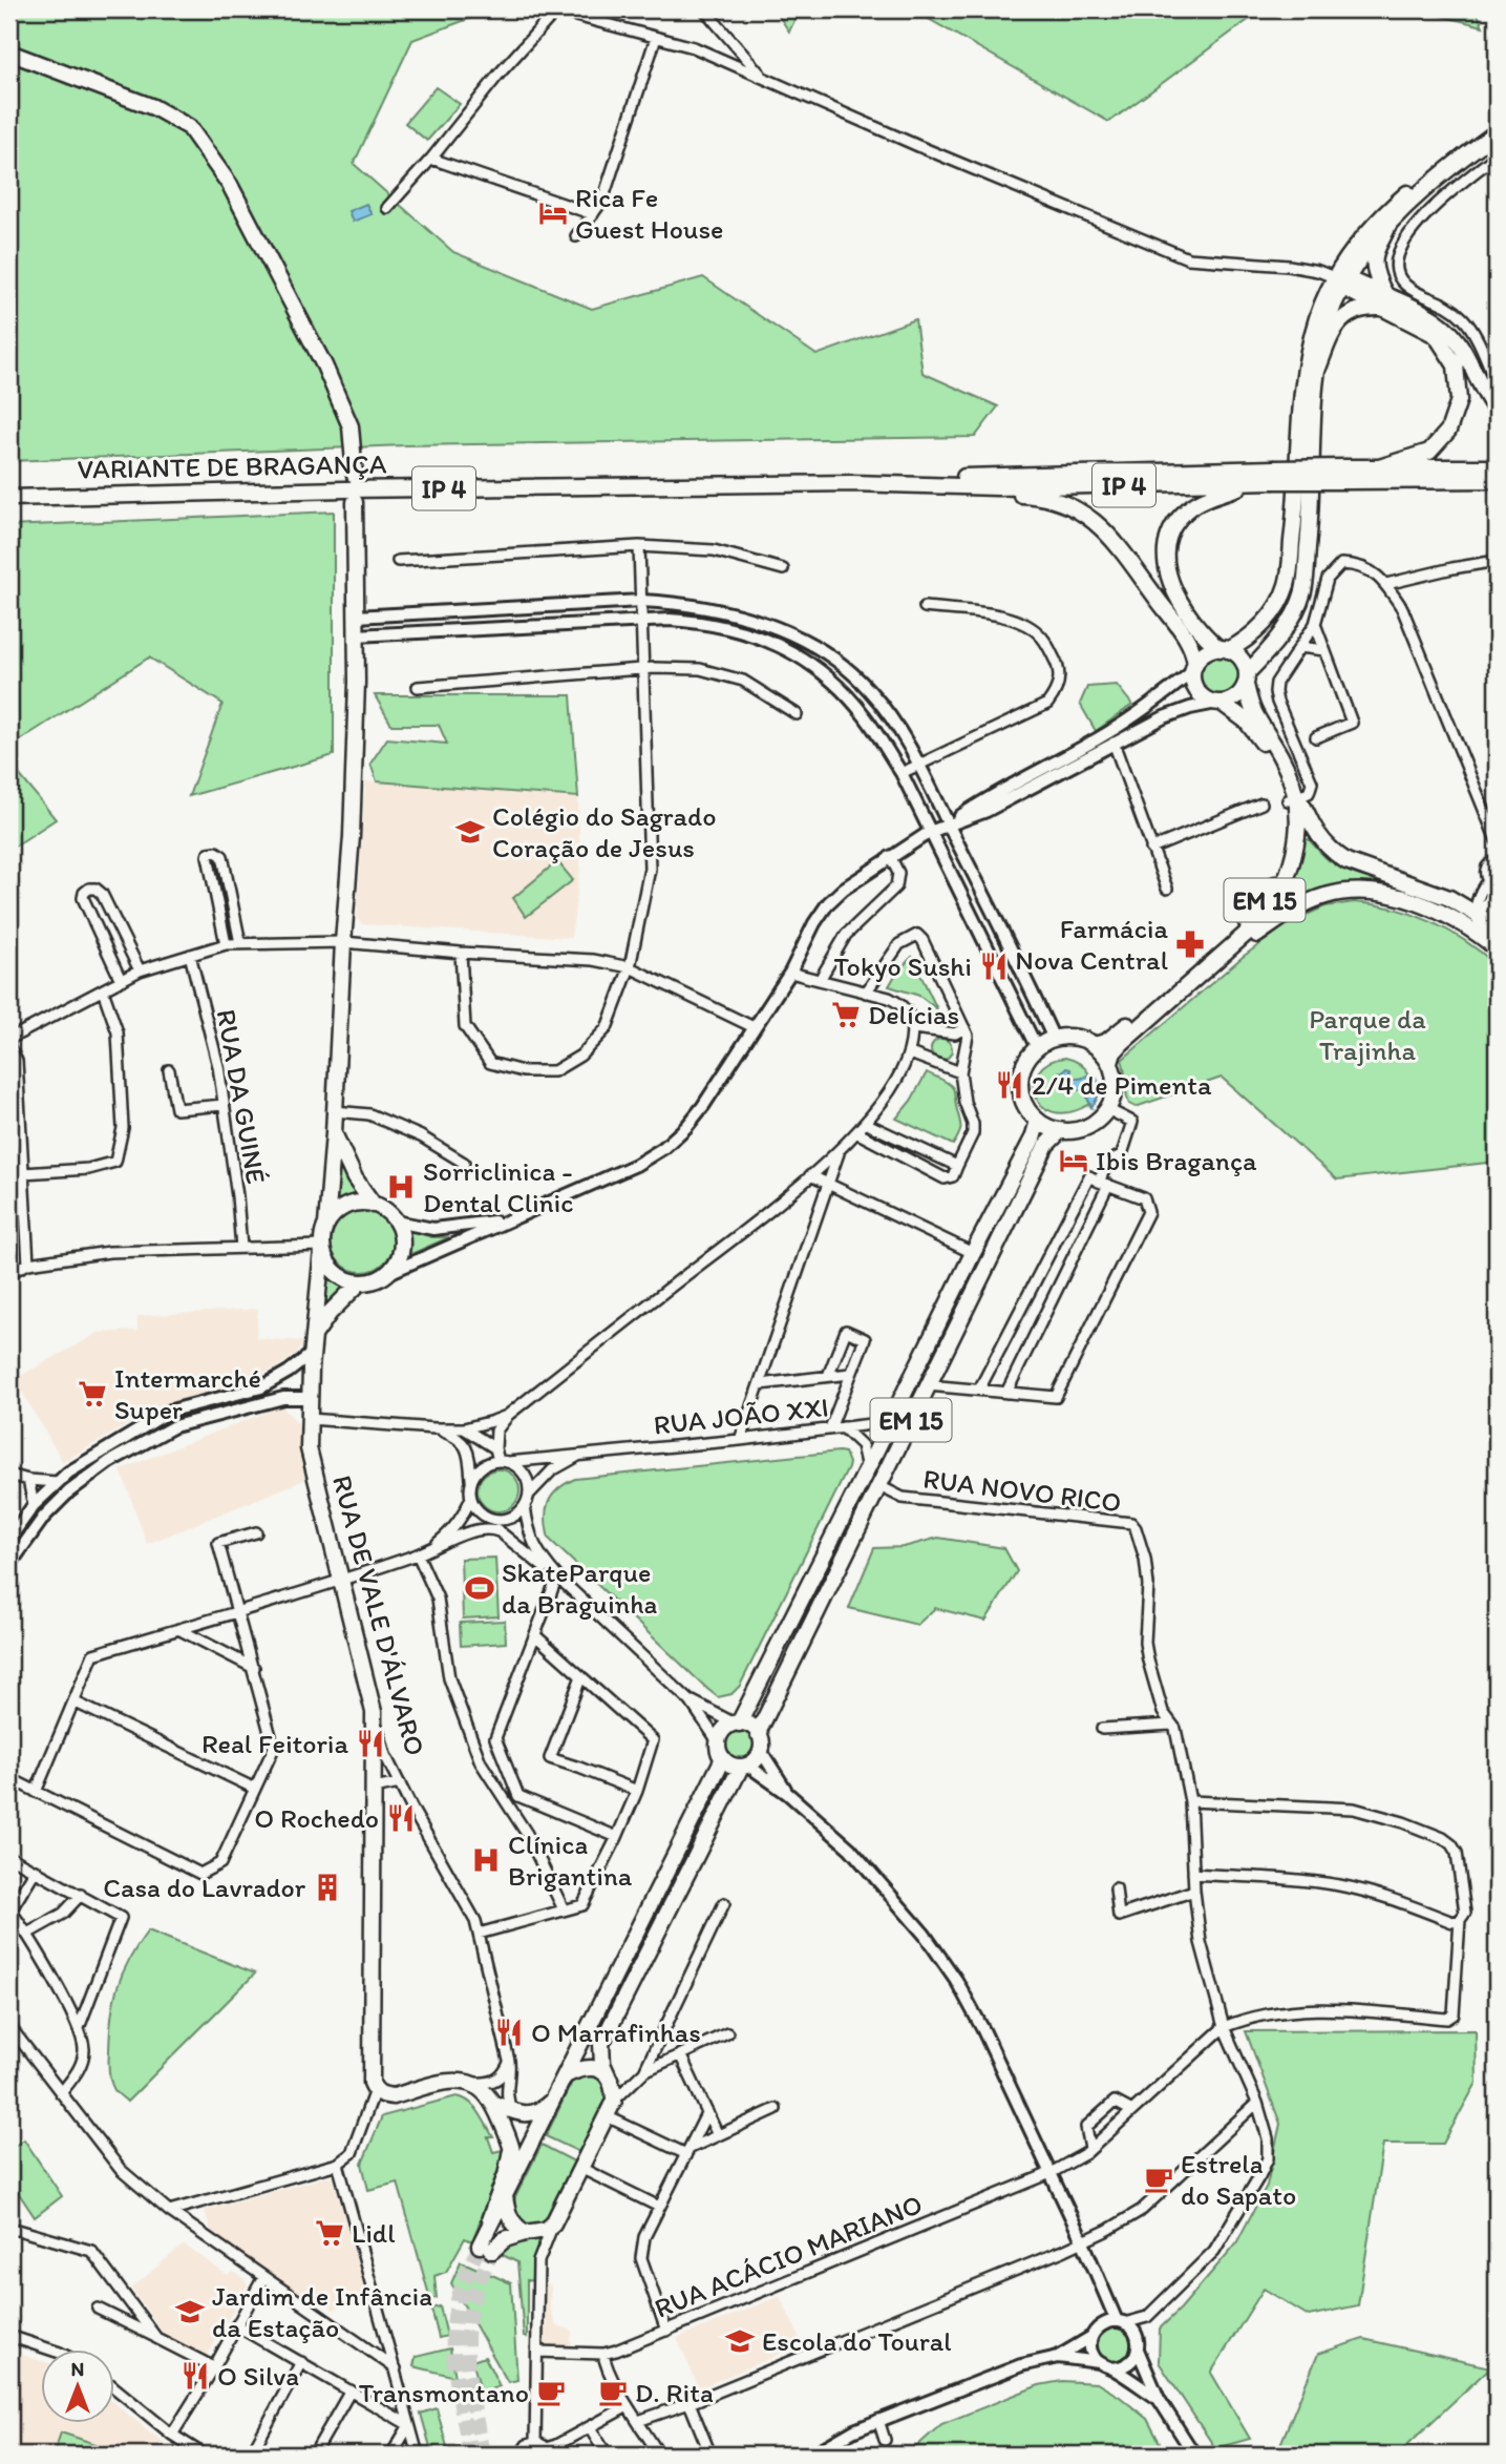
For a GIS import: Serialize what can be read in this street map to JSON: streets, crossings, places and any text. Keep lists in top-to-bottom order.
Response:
{
  "streets": {
    "main road": [
      "VARIANTE DE BRAGANÇA",
      "IP 4",
      "EM 15",
      "RUA DE VALE D'ÁLVARO"
    ],
    "street": [
      "RUA DA GUINÉ",
      "RUA JOÃO XXI",
      "RUA NOVO RICO",
      "RUA ACÁCIO MARIANO"
    ]
  },
  "crossings": [
    ["VARIANTE DE BRAGANÇA", "IP 4"],
    ["EM 15", "RUA JOÃO XXI"],
    ["EM 15", "RUA NOVO RICO"],
    ["RUA NOVO RICO", "RUA ACÁCIO MARIANO"]
  ],
  "parks": ["Parque da Trajinha"],
  "places": {
    "hotel": ["Rica Fe Guest House", "Ibis Bragança"],
    "school or university": ["Colégio do Sagrado Coração de Jesus", "Jardim de Infância da Estação", "Escola do Toural"],
    "pharmacy": ["Farmácia Nova Central"],
    "restaurant": [
      "Tokyo Sushi",
      "2/4 de Pimenta",
      "Real Feitoria",
      "O Rochedo",
      "O Marrafinhas",
      "O Silva"
    ],
    "supermarket": ["Delícias", "Intermarché Super", "Lidl"],
    "hospital": ["Sorriclinica - Dental Clinic", "Clínica Brigantina"],
    "sports": ["SkateParque da Braguinha"],
    "building": ["Casa do Lavrador"],
    "cafe": ["Estrela do Sapato", "Transmontano", "D. Rita"]
  },
  "north": "top"
}
